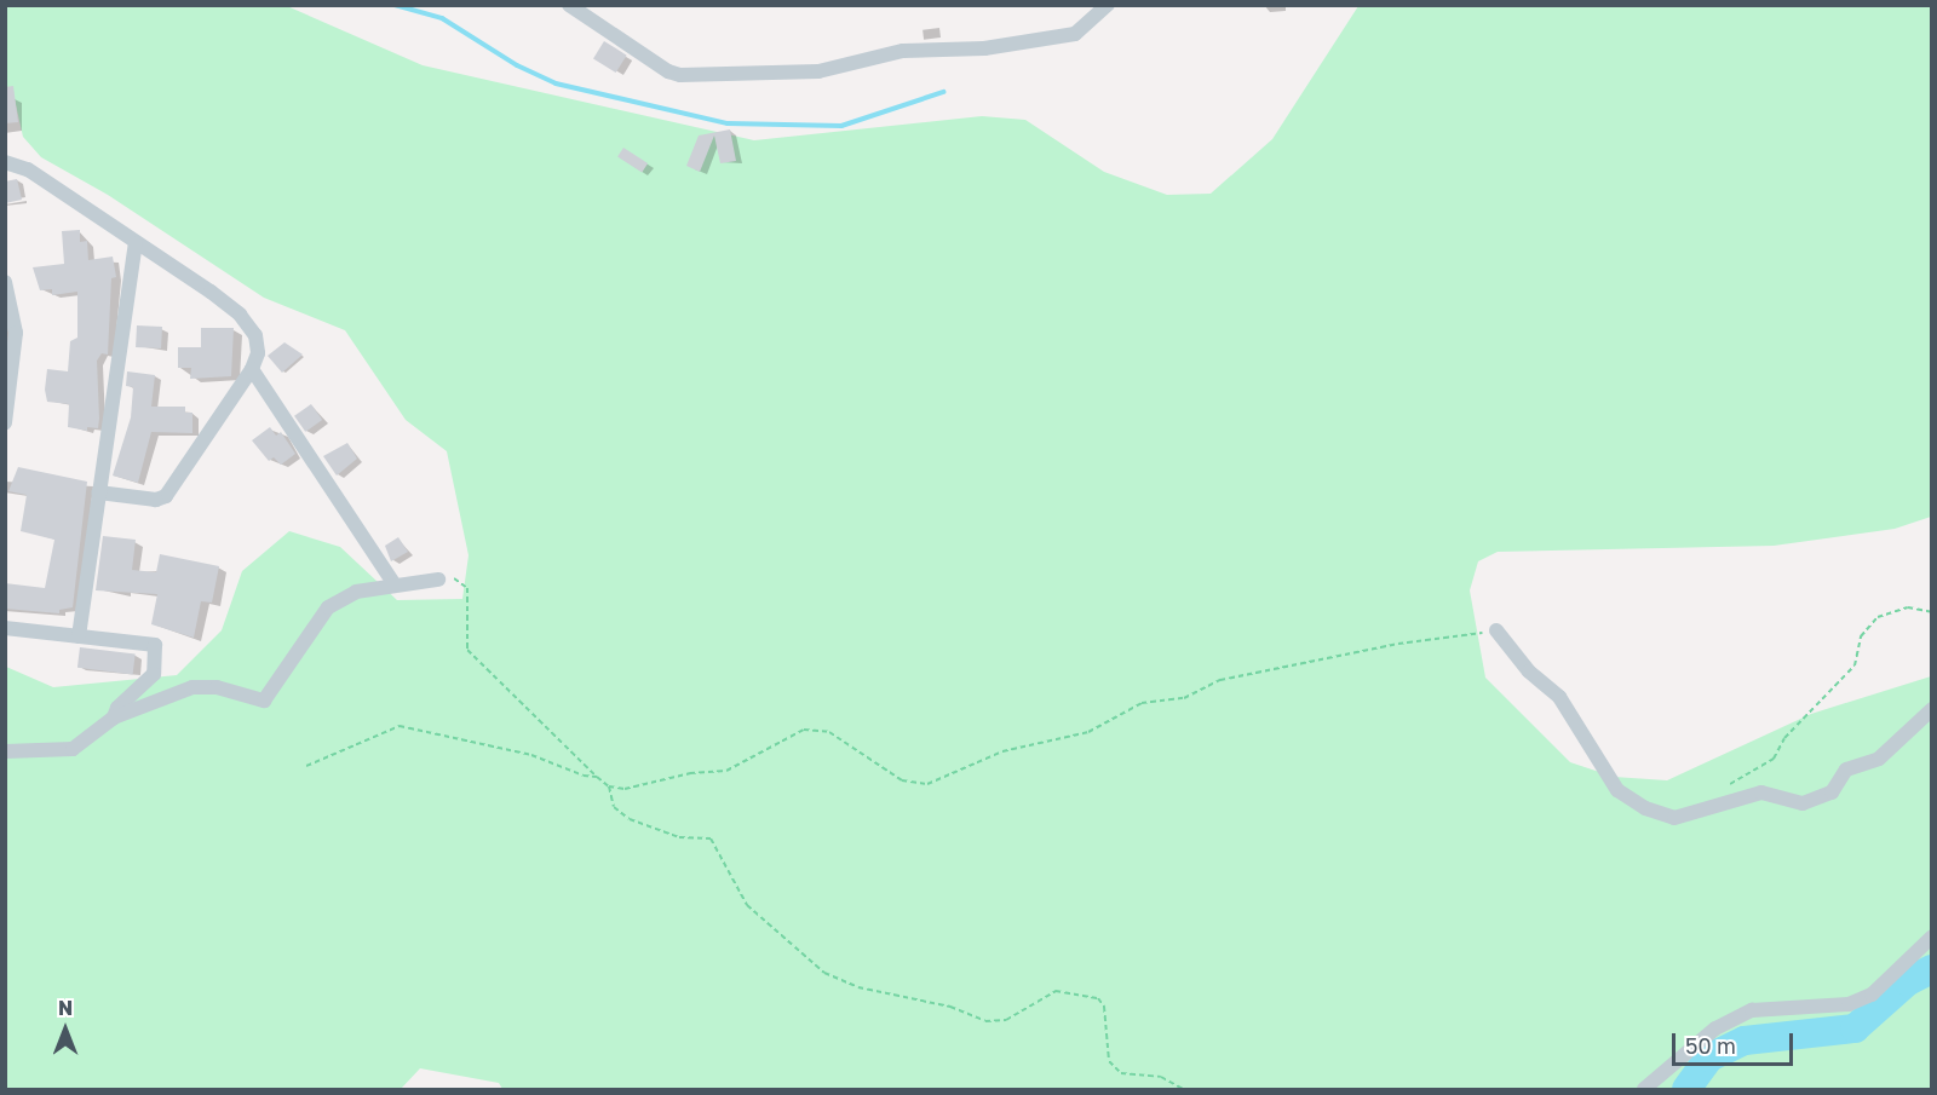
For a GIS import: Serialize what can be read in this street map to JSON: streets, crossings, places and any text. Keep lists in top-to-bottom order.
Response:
{
  "scale_bar": "50 m",
  "north": "top"
}
